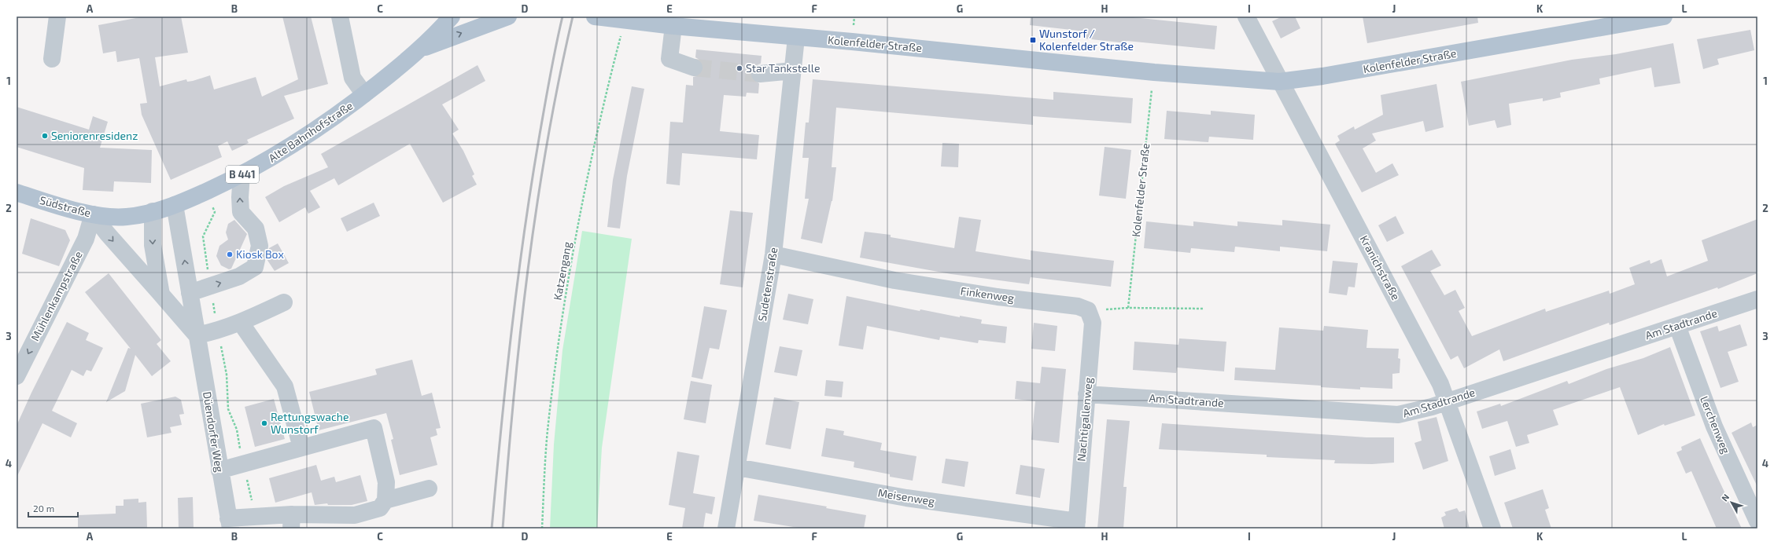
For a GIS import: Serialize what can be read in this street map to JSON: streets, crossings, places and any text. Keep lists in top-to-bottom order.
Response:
{
  "streets": {
    "main road": [
      "Kolenfelder Straße",
      "Alte Bahnhofstraße",
      "B 441",
      "Südstraße"
    ],
    "street": [
      "Kranichstraße",
      "Sudetenstraße",
      "Finkenweg",
      "Mühlenkampstraße",
      "Am Stadtrande",
      "Nachtigallenweg",
      "Lerchenweg",
      "Düendorfer Weg",
      "Meisenweg"
    ],
    "path": ["Katzengang"]
  },
  "crossings": [
    ["Kolenfelder Straße", "Kranichstraße"],
    ["Kolenfelder Straße", "Katzengang"],
    ["Kolenfelder Straße", "Sudetenstraße"],
    ["Alte Bahnhofstraße", "Südstraße"],
    ["Alte Bahnhofstraße", "Düendorfer Weg"],
    ["Südstraße", "Mühlenkampstraße"],
    ["Kranichstraße", "Am Stadtrande"],
    ["Sudetenstraße", "Finkenweg"],
    ["Sudetenstraße", "Meisenweg"],
    ["Finkenweg", "Nachtigallenweg"],
    ["Am Stadtrande", "Nachtigallenweg"],
    ["Am Stadtrande", "Lerchenweg"],
    ["Nachtigallenweg", "Meisenweg"]
  ],
  "one_way": ["Mühlenkampstraße"],
  "places": {
    "transit": ["Wunstorf / Kolenfelder Straße"],
    "other": [
      "Star Tankstelle",
      "Seniorenresidenz",
      "Kiosk Box",
      "Rettungswache Wunstorf"
    ]
  },
  "scale_bar": "20 m",
  "north": "top left",
  "grid": {
    "columns": [
      "A",
      "B",
      "C",
      "D",
      "E",
      "F",
      "G",
      "H",
      "I",
      "J",
      "K",
      "L"
    ],
    "rows": [
      "1",
      "2",
      "3",
      "4"
    ]
  }
}
